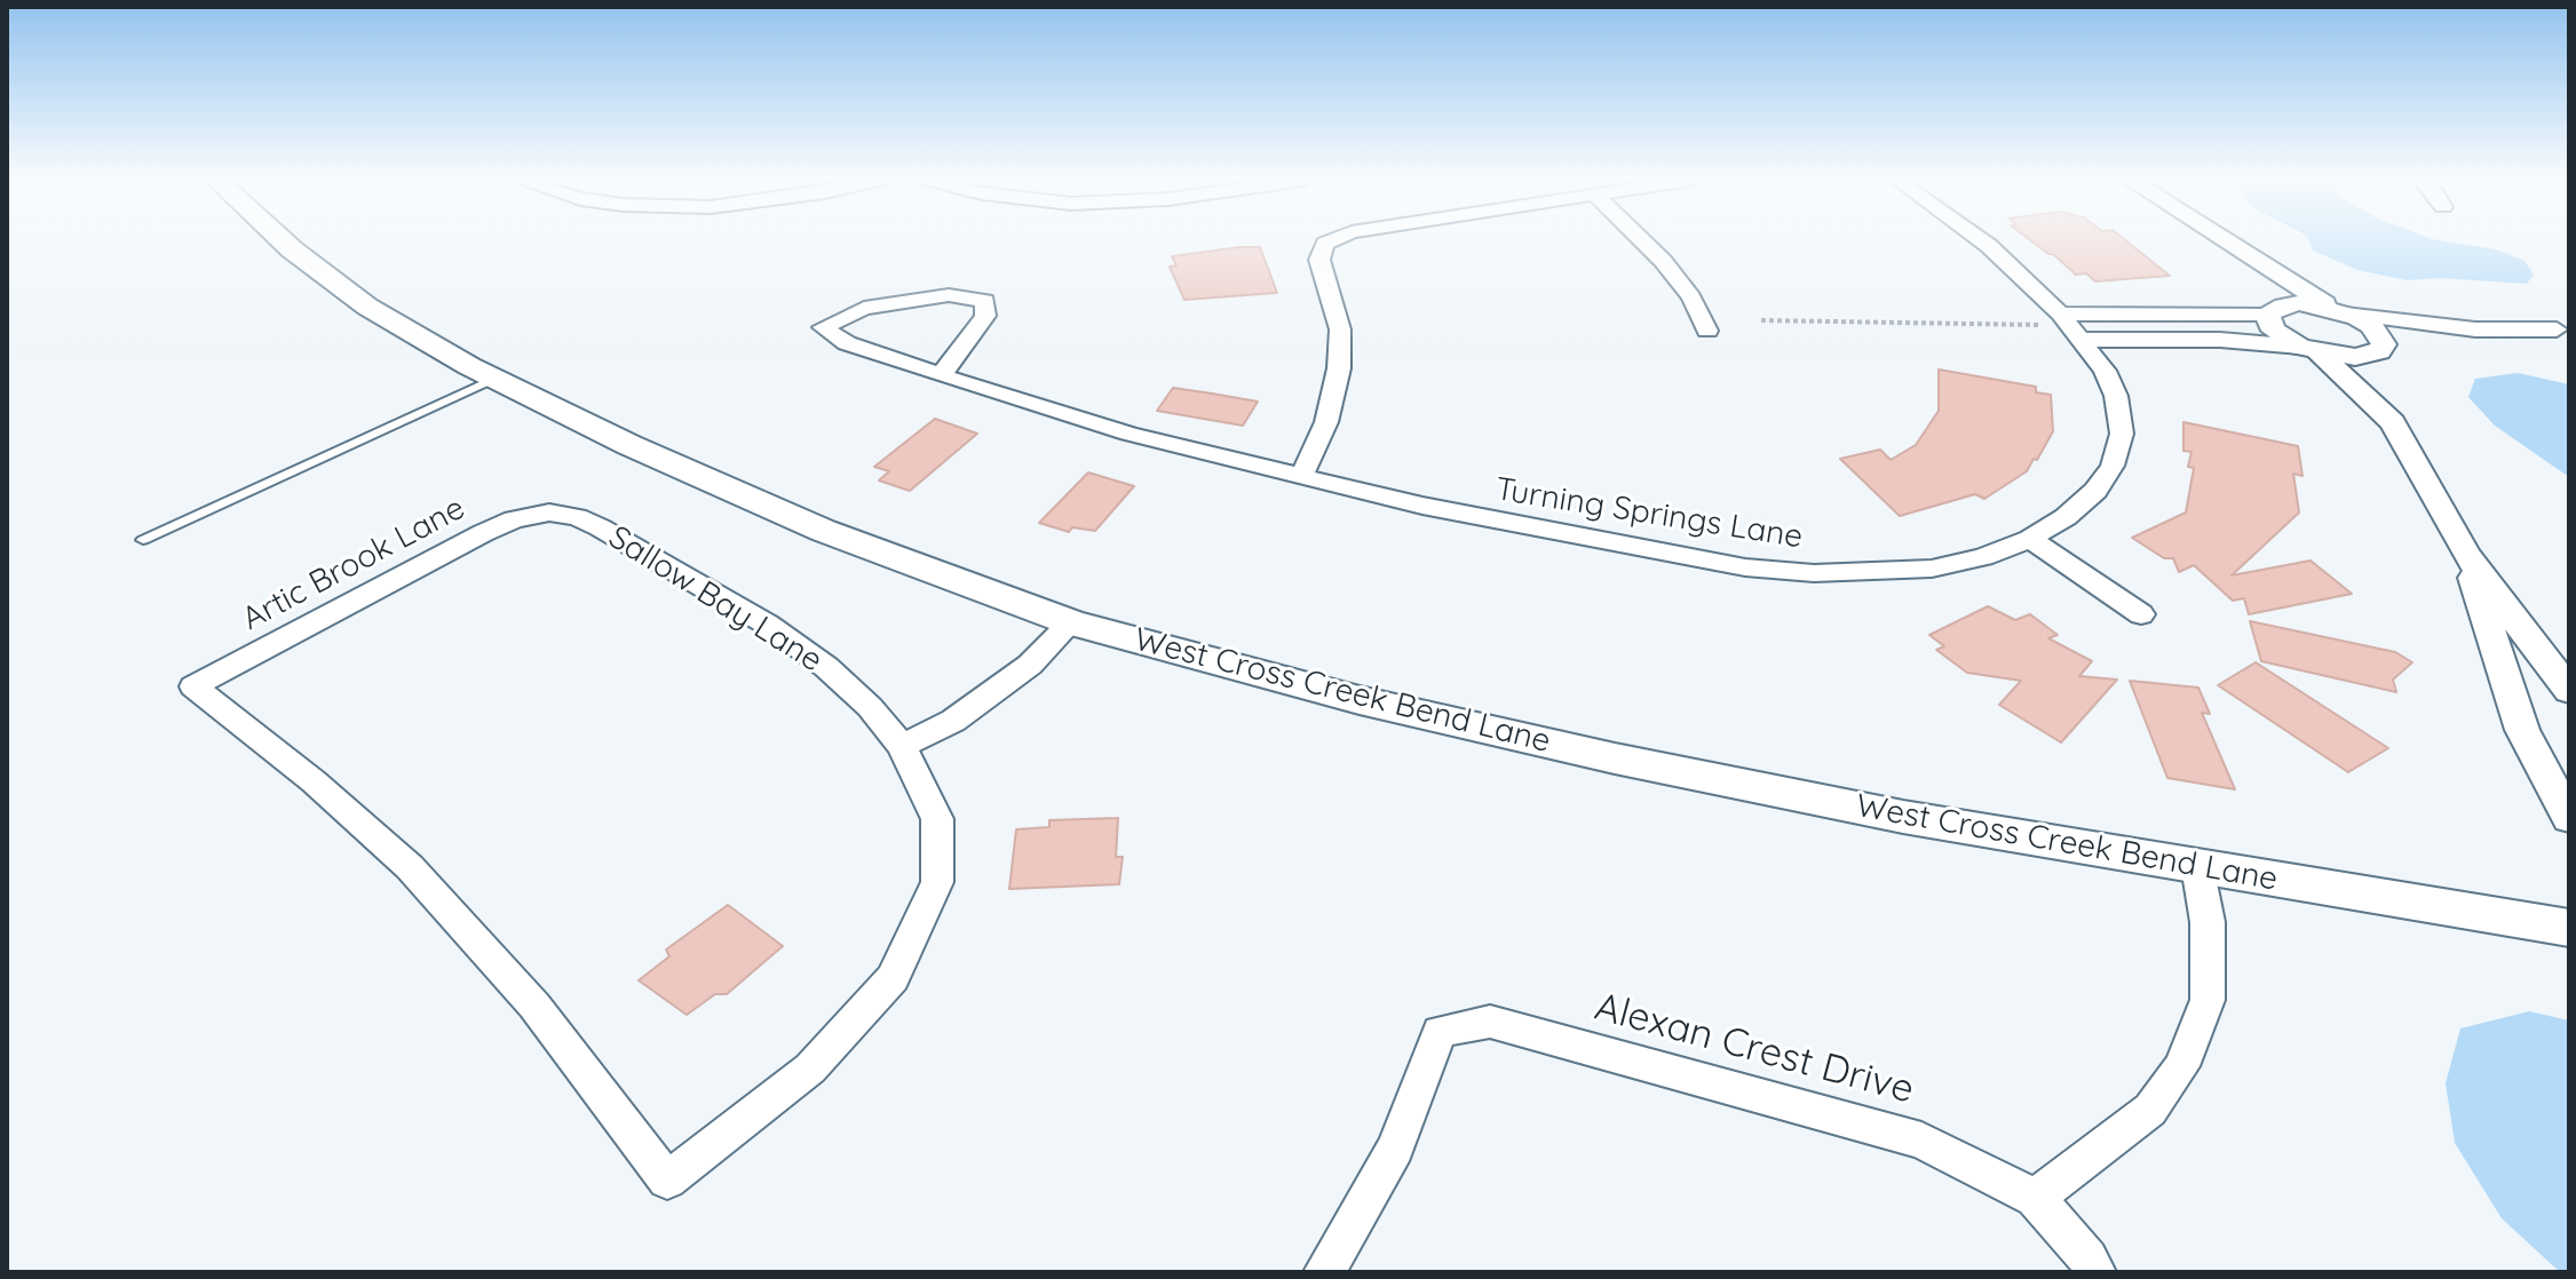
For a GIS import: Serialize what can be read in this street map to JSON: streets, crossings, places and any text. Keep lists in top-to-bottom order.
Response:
{
  "streets": {
    "main road": ["West Cross Creek Bend Lane"],
    "street": [
      "Turning Springs Lane",
      "Artic Brook Lane",
      "Sallow Bay Lane",
      "Alexan Crest Drive"
    ]
  },
  "crossings": [
    ["Artic Brook Lane", "Sallow Bay Lane"]
  ]
}
